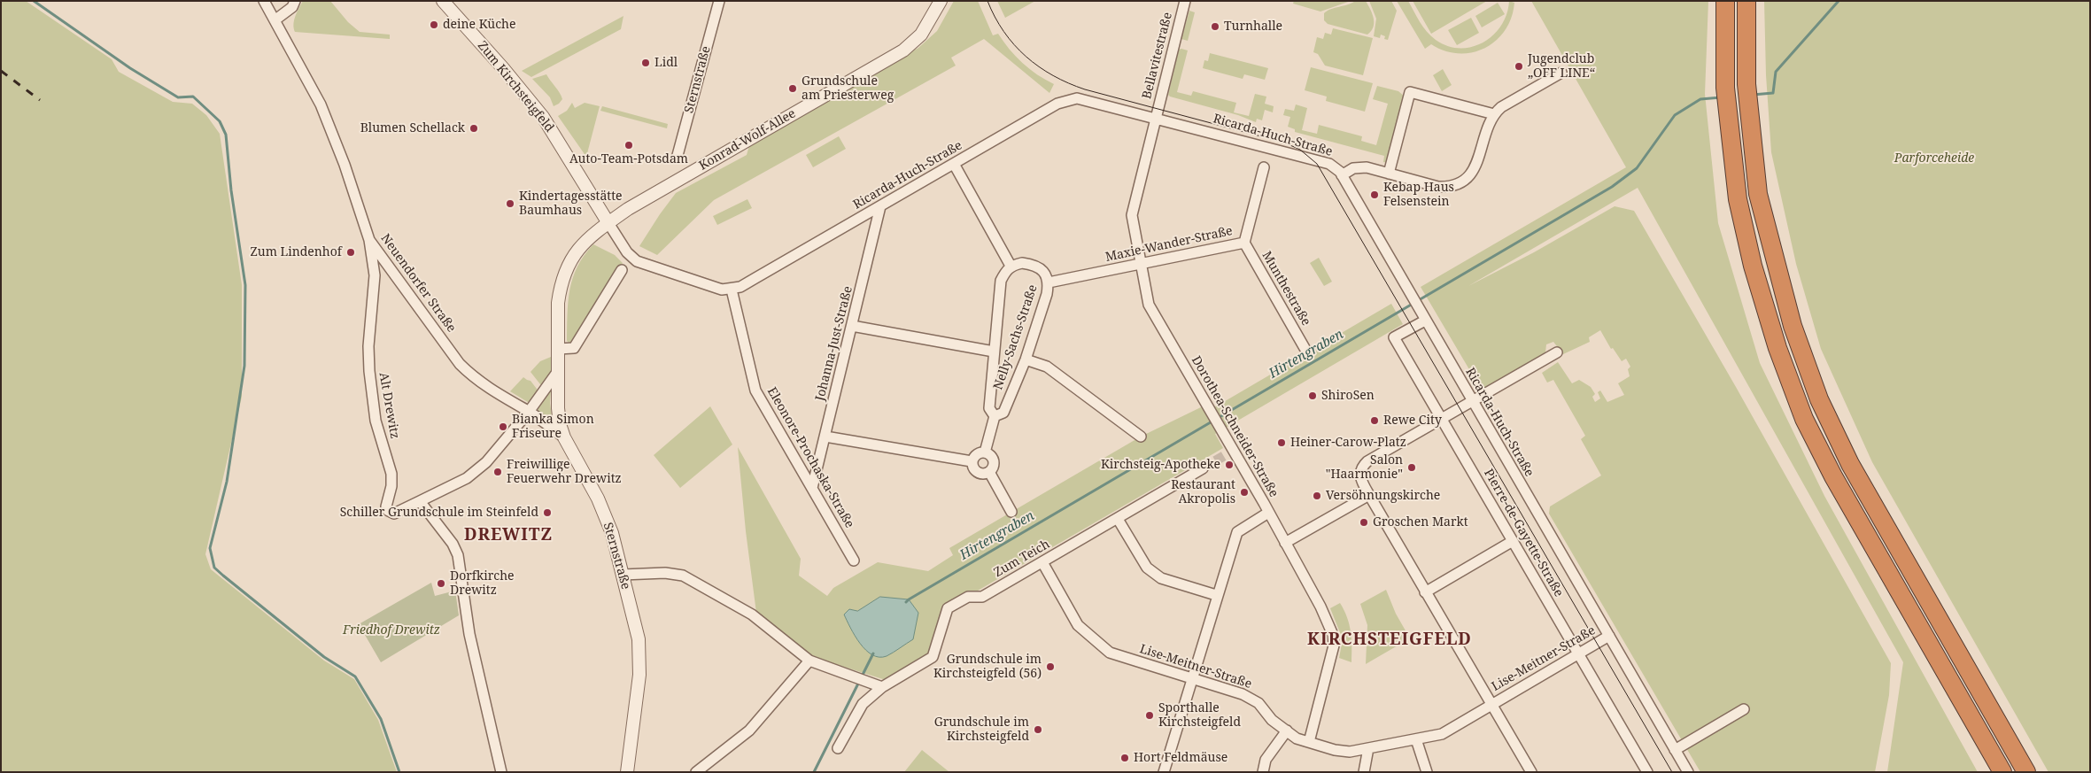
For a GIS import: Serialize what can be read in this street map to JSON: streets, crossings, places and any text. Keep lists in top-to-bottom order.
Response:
{
  "streets": {
    "street": [
      "Bellavitestraße",
      "Sternstraße",
      "Zum Kirchsteigfeld",
      "Ricarda-Huch-Straße",
      "Konrad-Wolf-Allee",
      "Maxie-Wander-Straße",
      "Neuendorfer Straße",
      "Munthestraße",
      "Nelly-Sachs-Straße",
      "Johanna-Just-Straße",
      "Alt Drewitz",
      "Dorothea-Schneider-Straße",
      "Eleonore-Prochaska-Straße",
      "Pierre-de-Gayette-Straße",
      "Zum Teich",
      "Lise-Meitner-Straße"
    ]
  },
  "crossings": [
    ["Bellavitestraße", "Ricarda-Huch-Straße"],
    ["Bellavitestraße", "Dorothea-Schneider-Straße"],
    ["Sternstraße", "Zum Kirchsteigfeld"],
    ["Sternstraße", "Konrad-Wolf-Allee"],
    ["Sternstraße", "Neuendorfer Straße"],
    ["Sternstraße", "Alt Drewitz"],
    ["Zum Kirchsteigfeld", "Konrad-Wolf-Allee"],
    ["Ricarda-Huch-Straße", "Johanna-Just-Straße"],
    ["Ricarda-Huch-Straße", "Dorothea-Schneider-Straße"],
    ["Ricarda-Huch-Straße", "Eleonore-Prochaska-Straße"],
    ["Ricarda-Huch-Straße", "Pierre-de-Gayette-Straße"],
    ["Ricarda-Huch-Straße", "Lise-Meitner-Straße"],
    ["Maxie-Wander-Straße", "Munthestraße"],
    ["Maxie-Wander-Straße", "Nelly-Sachs-Straße"],
    ["Maxie-Wander-Straße", "Dorothea-Schneider-Straße"],
    ["Neuendorfer Straße", "Alt Drewitz"],
    ["Johanna-Just-Straße", "Eleonore-Prochaska-Straße"],
    ["Dorothea-Schneider-Straße", "Lise-Meitner-Straße"],
    ["Pierre-de-Gayette-Straße", "Lise-Meitner-Straße"],
    ["Zum Teich", "Lise-Meitner-Straße"]
  ],
  "districts": ["DREWITZ", "KIRCHSTEIGFELD"],
  "water": ["Hirtengraben"],
  "parks": ["Parforceheide", "Friedhof Drewitz"],
  "places": [
    "deine Küche",
    "Turnhalle",
    "Lidl",
    "Jugendclub „OFF LINE“",
    "Grundschule am Priesterweg",
    "Blumen Schellack",
    "Auto-Team-Potsdam",
    "Kebap Haus Felsenstein",
    "Kindertagesstätte Baumhaus",
    "Zum Lindenhof",
    "ShiroSen",
    "Rewe City",
    "Bianka Simon Friseure",
    "Heiner-Carow-Platz",
    "Kirchsteig-Apotheke",
    "Salon \"Haarmonie\"",
    "Freiwillige Feuerwehr Drewitz",
    "Restaurant Akropolis",
    "Versöhnungskirche",
    "Schiller Grundschule im Steinfeld",
    "Groschen Markt",
    "Dorfkirche Drewitz",
    "Grundschule im Kirchsteigfeld (56)",
    "Sporthalle Kirchsteigfeld",
    "Grundschule im Kirchsteigfeld",
    "Hort Feldmäuse"
  ]
}
